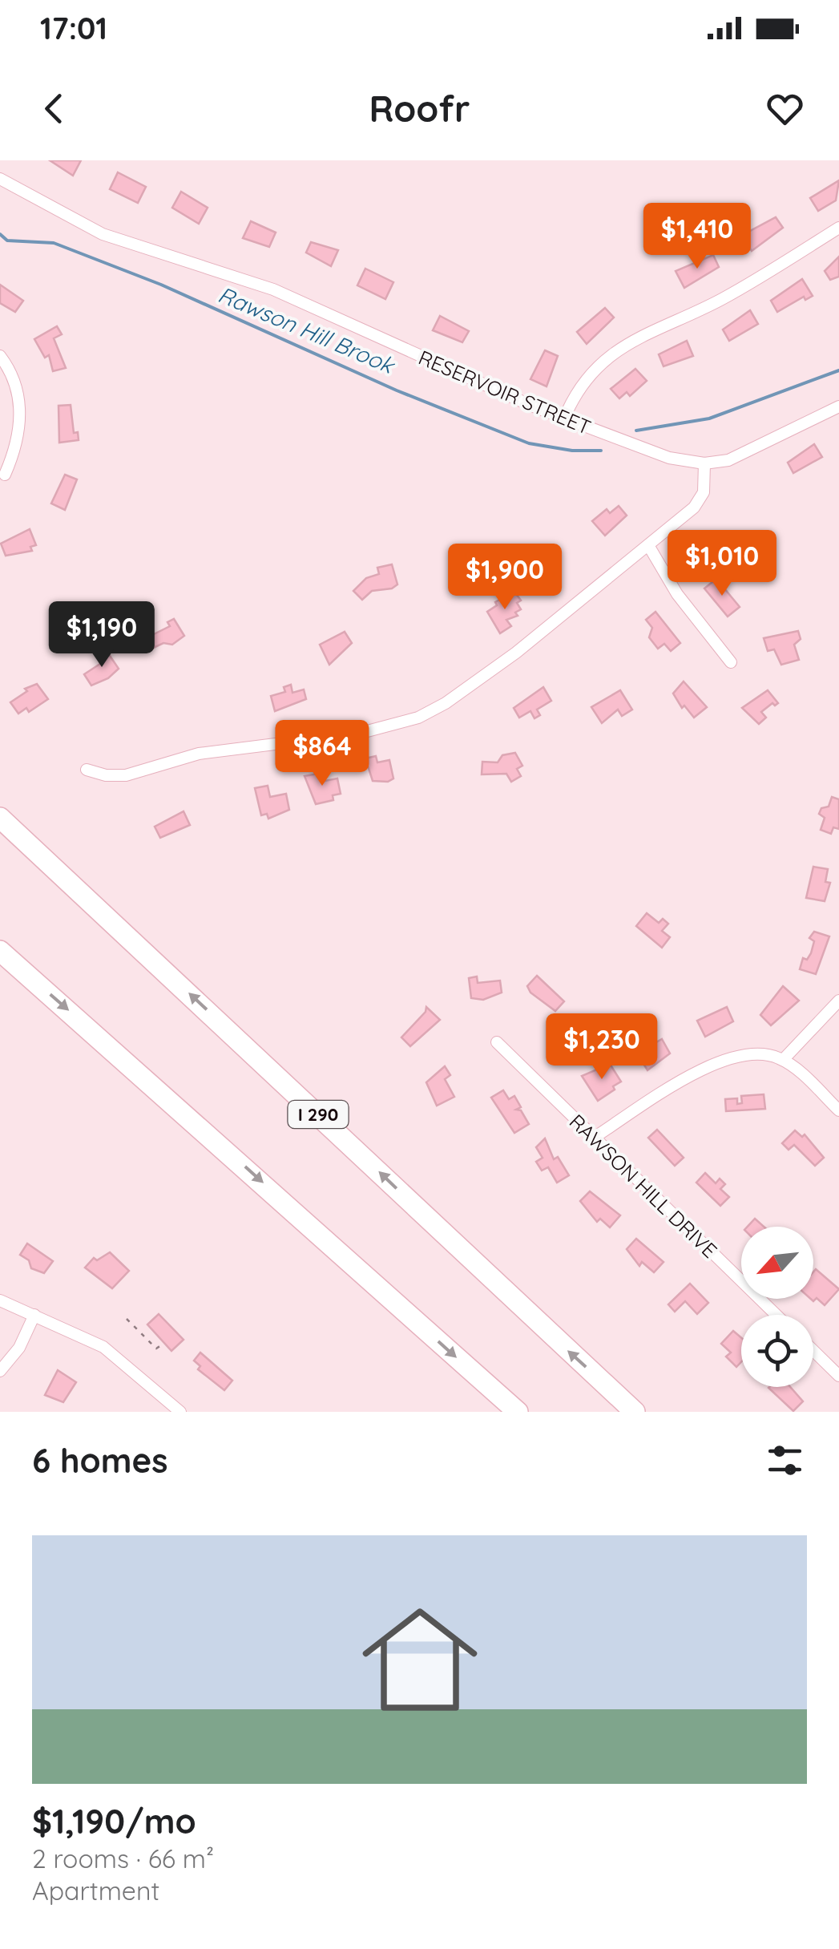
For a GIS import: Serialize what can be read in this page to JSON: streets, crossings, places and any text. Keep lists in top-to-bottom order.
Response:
{
  "streets": {
    "highway": ["I 290"],
    "street": ["RESERVOIR STREET", "RAWSON HILL DRIVE"]
  },
  "water": ["Rawson Hill Brook"],
  "north": "bottom left",
  "page": {
    "status": "17:01",
    "header": "Roofr",
    "price": [
      "$1,410",
      "$1,010",
      "$1,900",
      "$1,190",
      "$864",
      "$1,230"
    ],
    "heading": "6 homes",
    "list": [
      {
        "name": "$1,190/mo",
        "note": "2 rooms · 66 m² · Apartment"
      }
    ]
  }
}
